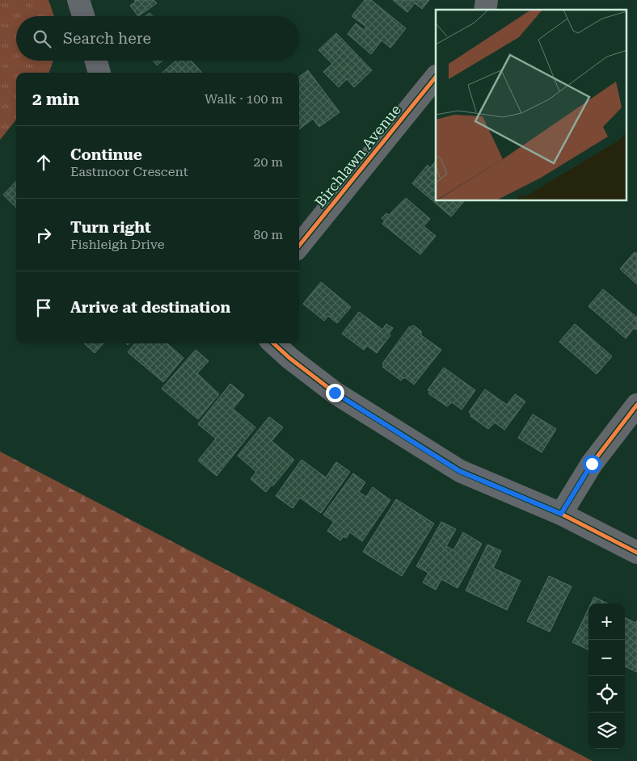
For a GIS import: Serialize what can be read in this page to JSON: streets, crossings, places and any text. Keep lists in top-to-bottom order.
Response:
{
  "streets": {
    "street": ["Birchlawn Avenue"]
  },
  "page": {
    "search": "Search here",
    "heading": ["2 min", "Walk · 100 m"],
    "list": [
      ["Continue", "Eastmoor Crescent", "20 m"],
      ["Turn right", "Fishleigh Drive", "80 m"],
      "Arrive at destination"
    ],
    "map_buttons": ["+", "−"]
  }
}
